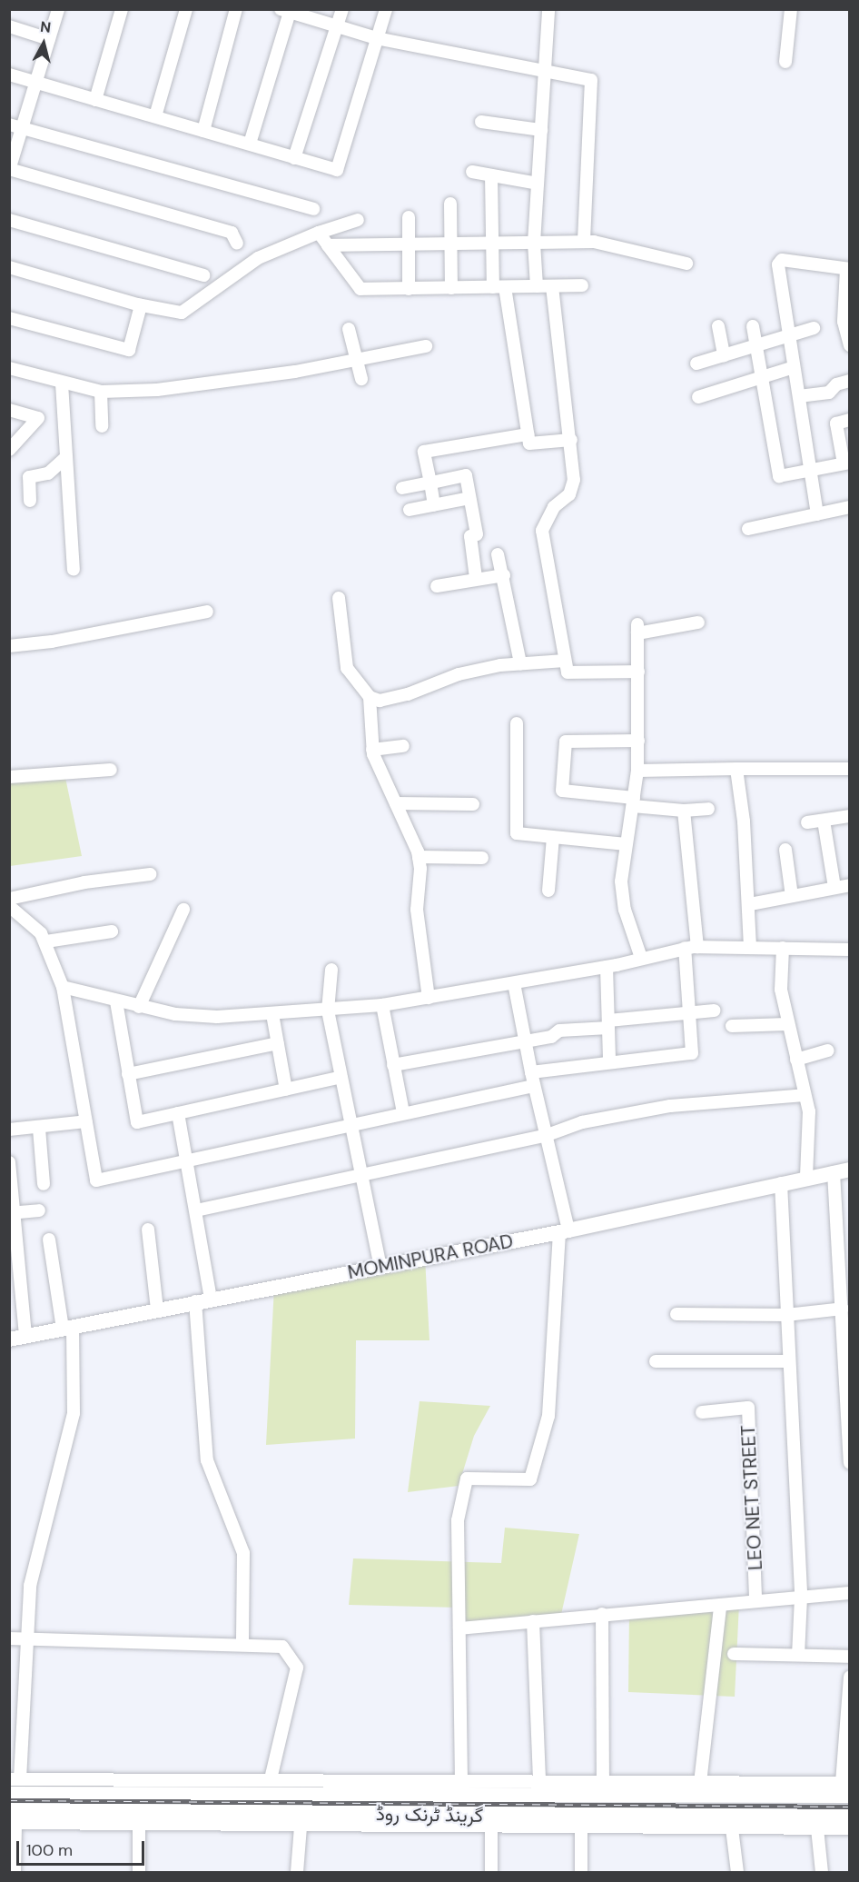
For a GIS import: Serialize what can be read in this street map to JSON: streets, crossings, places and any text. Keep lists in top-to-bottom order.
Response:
{
  "streets": {
    "main road": ["MOMINPURA ROAD", "گرینڈ ٹرنک روڈ"],
    "street": ["LEO NET STREET"]
  },
  "scale_bar": "100 m",
  "north": "top"
}
